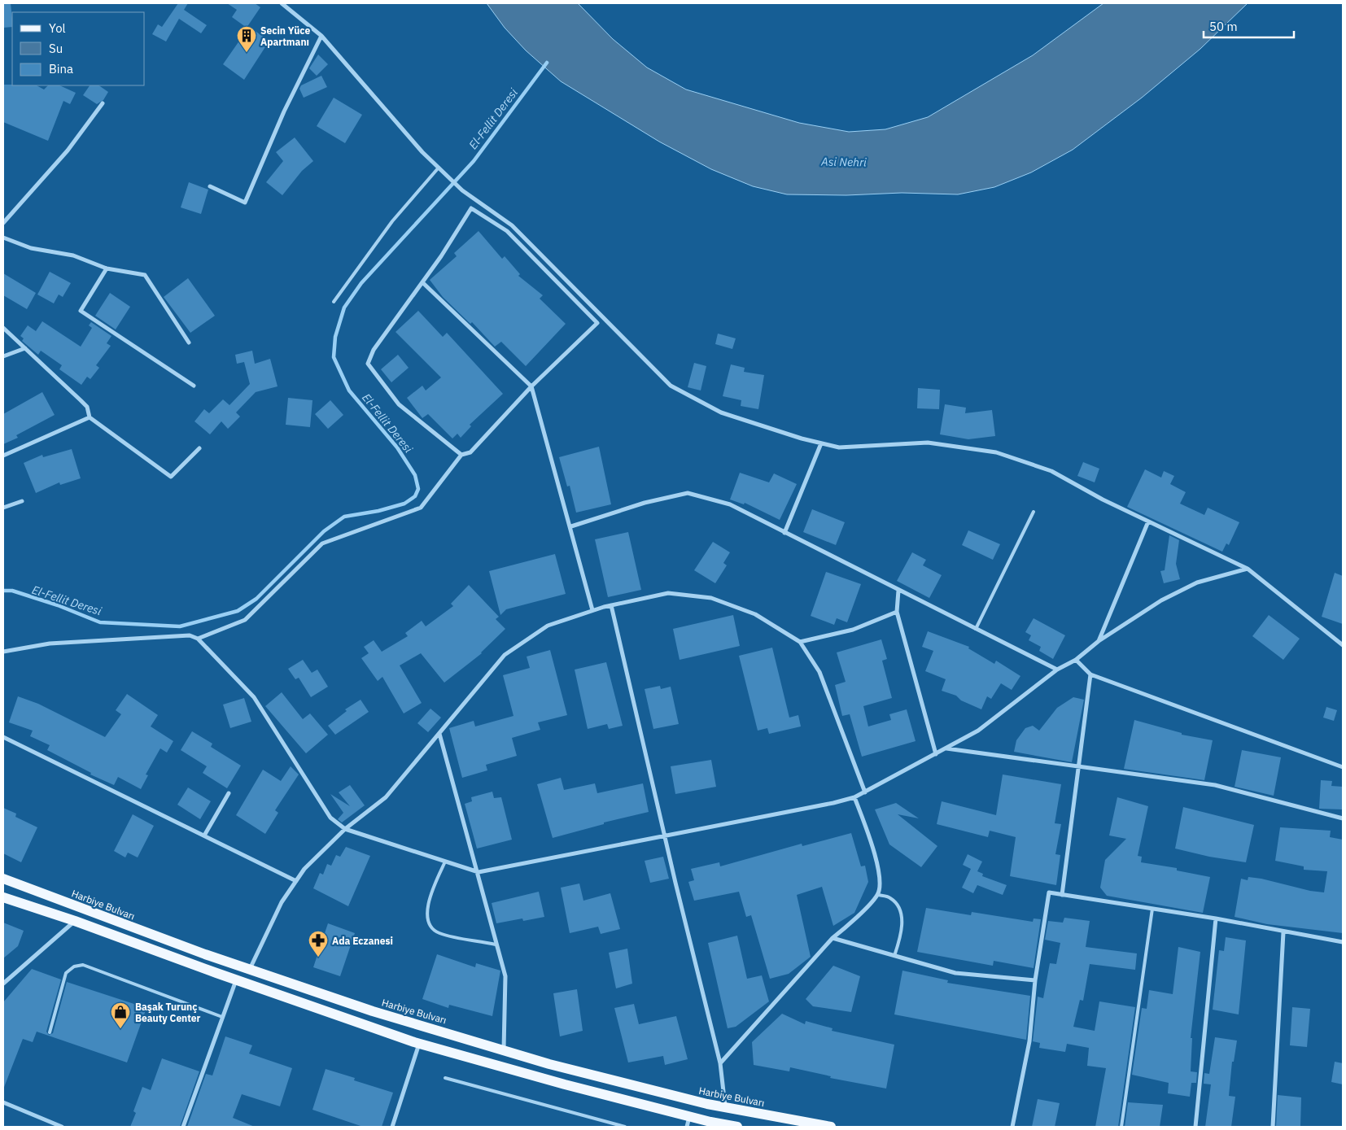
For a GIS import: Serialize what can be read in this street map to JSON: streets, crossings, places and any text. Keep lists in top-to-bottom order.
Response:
{
  "streets": {
    "main road": ["Harbiye Bulvarı"]
  },
  "water": ["El-Fellit Deresi", "Asi Nehri"],
  "places": {
    "building": ["Secin Yüce Apartmanı"],
    "pharmacy": ["Ada Eczanesi"],
    "shop": ["Başak Turunç Beauty Center"]
  },
  "legend": ["Yol", "Su", "Bina"],
  "scale_bar": "50 m"
}
